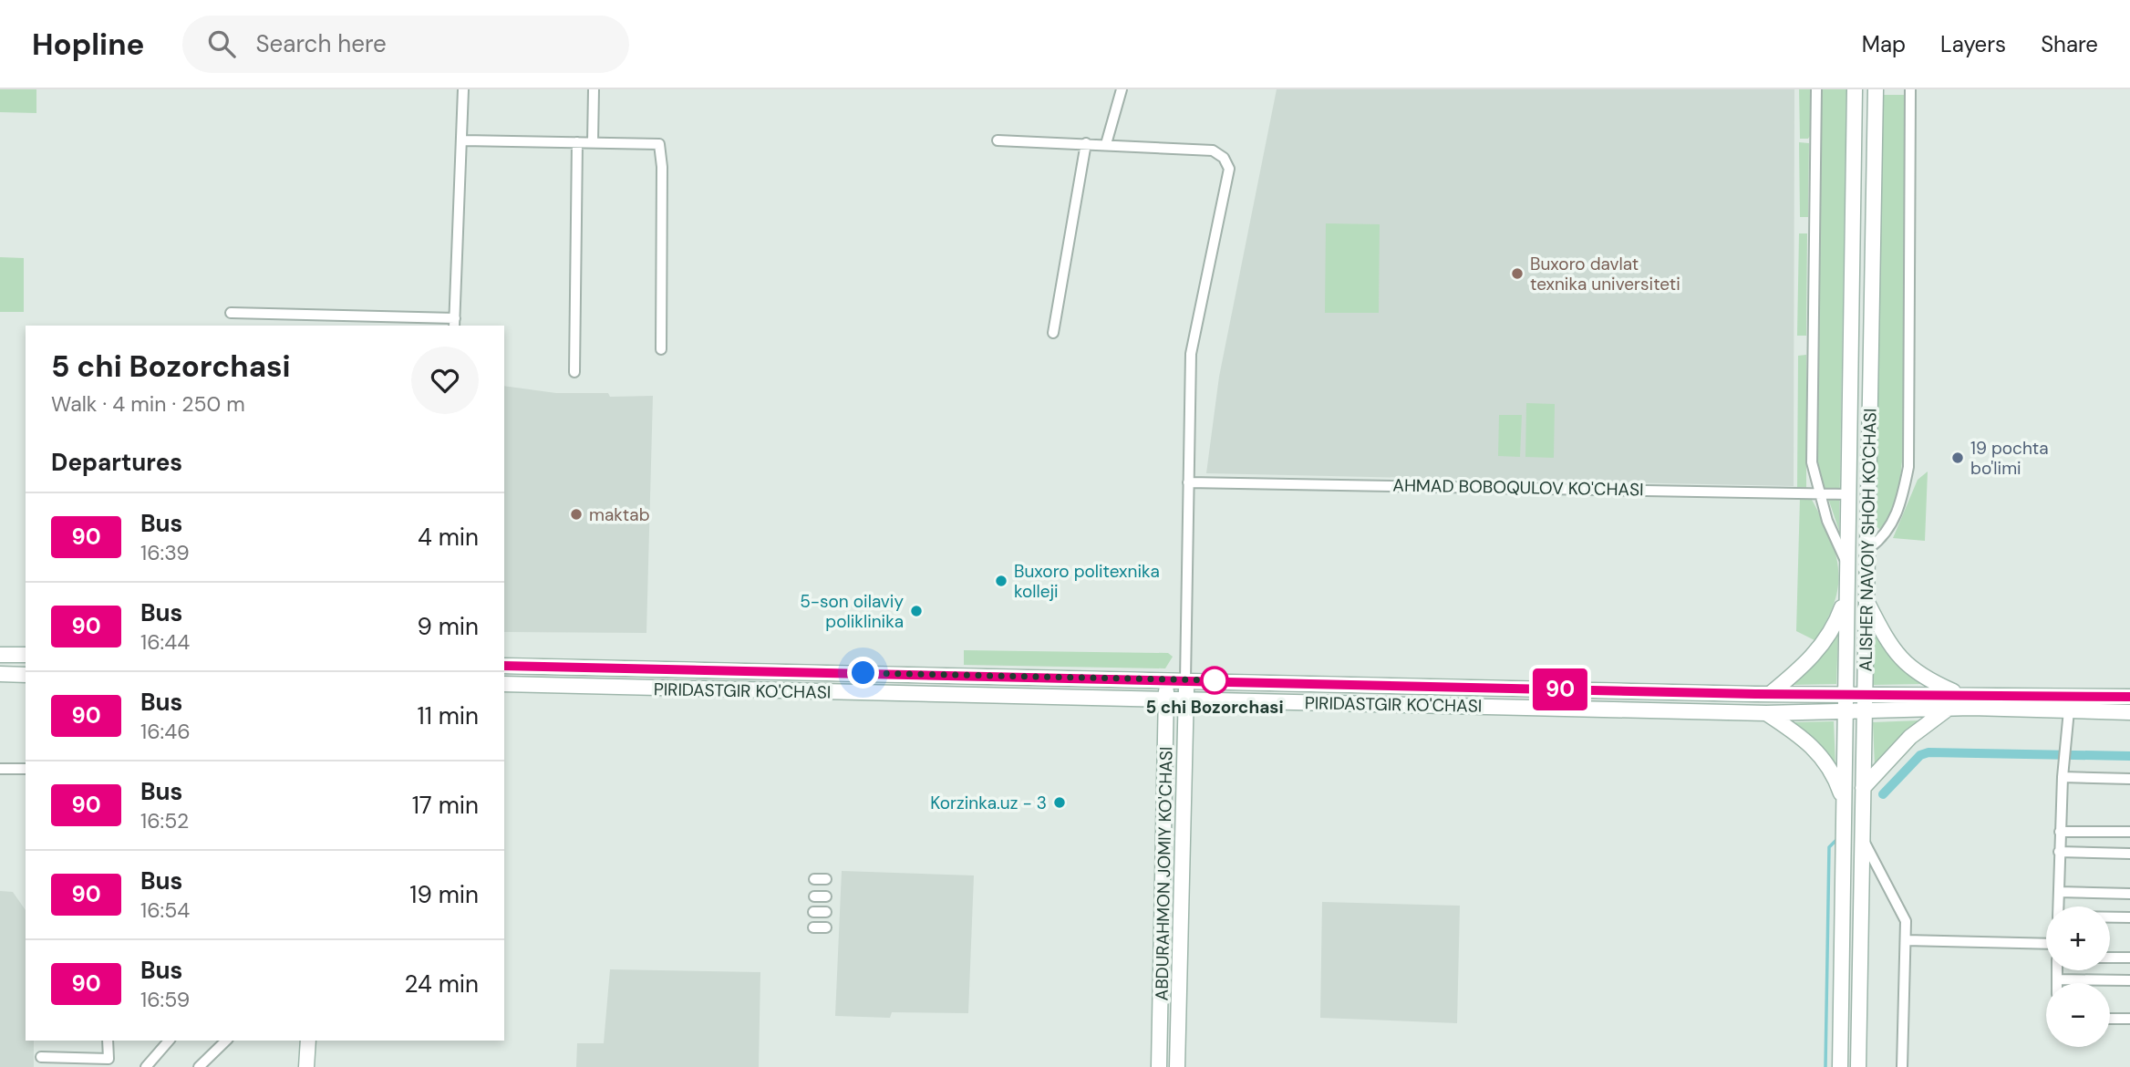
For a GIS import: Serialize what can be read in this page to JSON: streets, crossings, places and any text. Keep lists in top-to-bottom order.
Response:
{
  "streets": {
    "main road": ["ALISHER NAVOIY SHOH KO'CHASI", "PIRIDASTGIR KO'CHASI", "ABDURAHMON JOMIY KO'CHASI"],
    "street": ["AHMAD BOBOQULOV KO'CHASI"]
  },
  "crossings": [
    ["AHMAD BOBOQULOV KO'CHASI", "ALISHER NAVOIY SHOH KO'CHASI"],
    ["ALISHER NAVOIY SHOH KO'CHASI", "PIRIDASTGIR KO'CHASI"],
    ["PIRIDASTGIR KO'CHASI", "ABDURAHMON JOMIY KO'CHASI"]
  ],
  "places": [
    "Buxoro davlat texnika universiteti",
    "19 pochta bo'limi",
    "maktab",
    "Buxoro politexnika kolleji",
    "5-son oilaviy poliklinika",
    "5 chi Bozorchasi",
    "Korzinka.uz - 3"
  ],
  "lines": ["bus line 90"],
  "page": {
    "header": "Hopline",
    "search": "Search here",
    "nav": ["Map", "Layers", "Share"],
    "on_map": "90",
    "heading": [
      ["5 chi Bozorchasi", "Walk · 4 min · 250 m"],
      "Departures"
    ],
    "list": [
      {
        "mark": "90",
        "name": "Bus",
        "note": "16:39",
        "value": "4 min"
      },
      {
        "mark": "90",
        "name": "Bus",
        "note": "16:44",
        "value": "9 min"
      },
      {
        "mark": "90",
        "name": "Bus",
        "note": "16:46",
        "value": "11 min"
      },
      {
        "mark": "90",
        "name": "Bus",
        "note": "16:52",
        "value": "17 min"
      },
      {
        "mark": "90",
        "name": "Bus",
        "note": "16:54",
        "value": "19 min"
      },
      {
        "mark": "90",
        "name": "Bus",
        "note": "16:59",
        "value": "24 min"
      }
    ],
    "map_buttons": ["+", "−"]
  }
}
